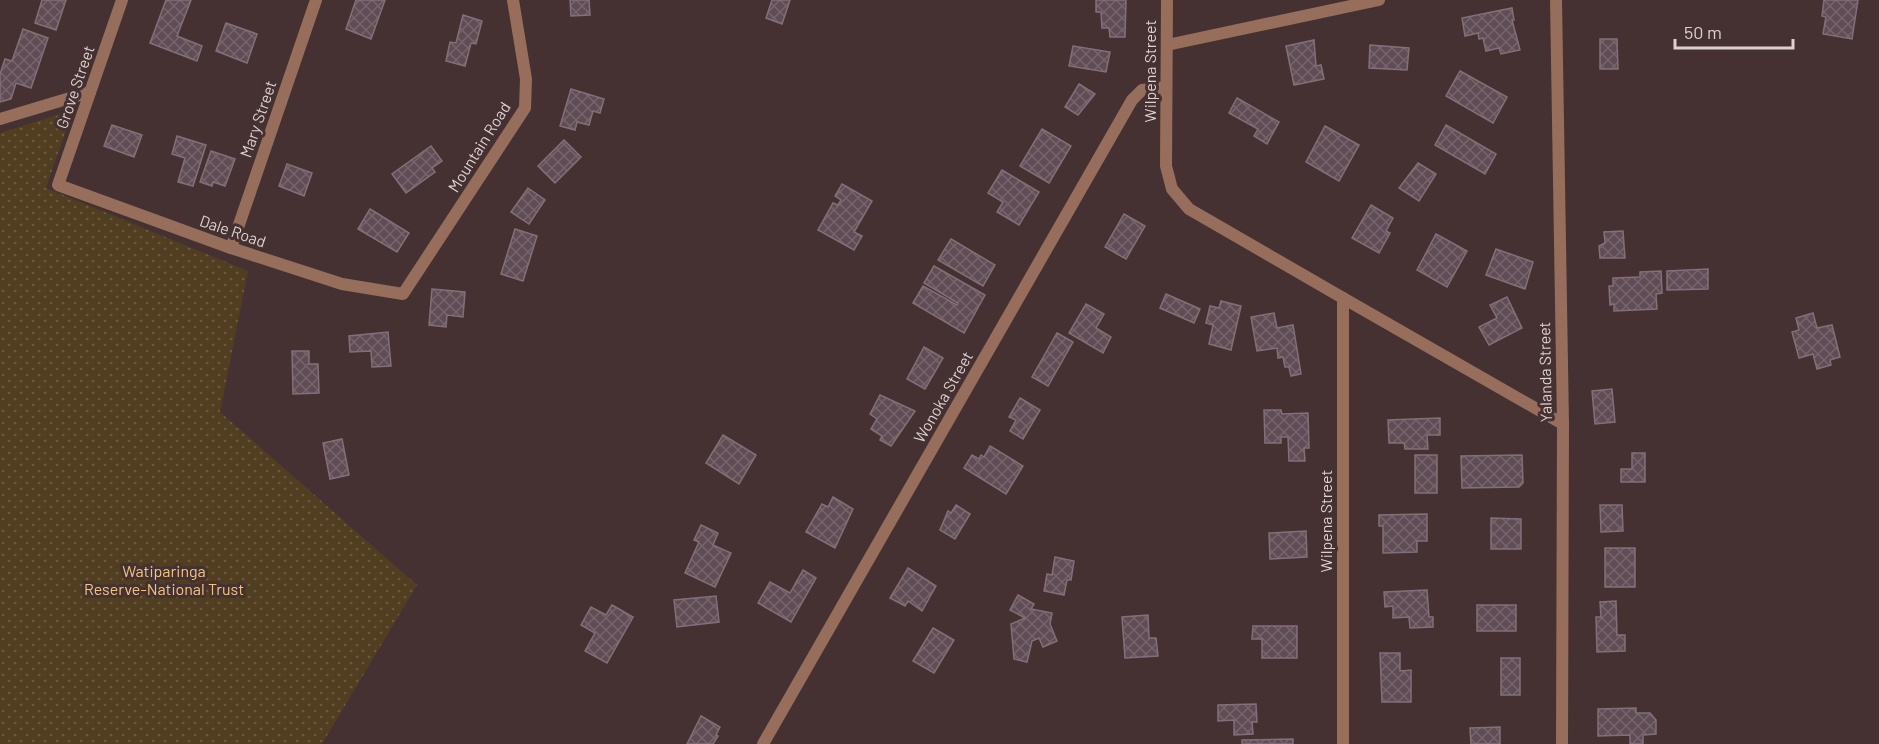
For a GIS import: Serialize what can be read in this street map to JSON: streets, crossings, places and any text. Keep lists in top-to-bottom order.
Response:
{
  "streets": {
    "street": [
      "Wilpena Street",
      "Grove Street",
      "Mary Street",
      "Mountain Road",
      "Dale Road",
      "Yalanda Street",
      "Wonoka Street"
    ]
  },
  "crossings": [
    ["Wilpena Street", "Yalanda Street"],
    ["Wilpena Street", "Wonoka Street"],
    ["Grove Street", "Dale Road"],
    ["Mary Street", "Dale Road"],
    ["Mountain Road", "Dale Road"]
  ],
  "parks": ["Watiparinga Reserve-National Trust"],
  "scale_bar": "50 m"
}
